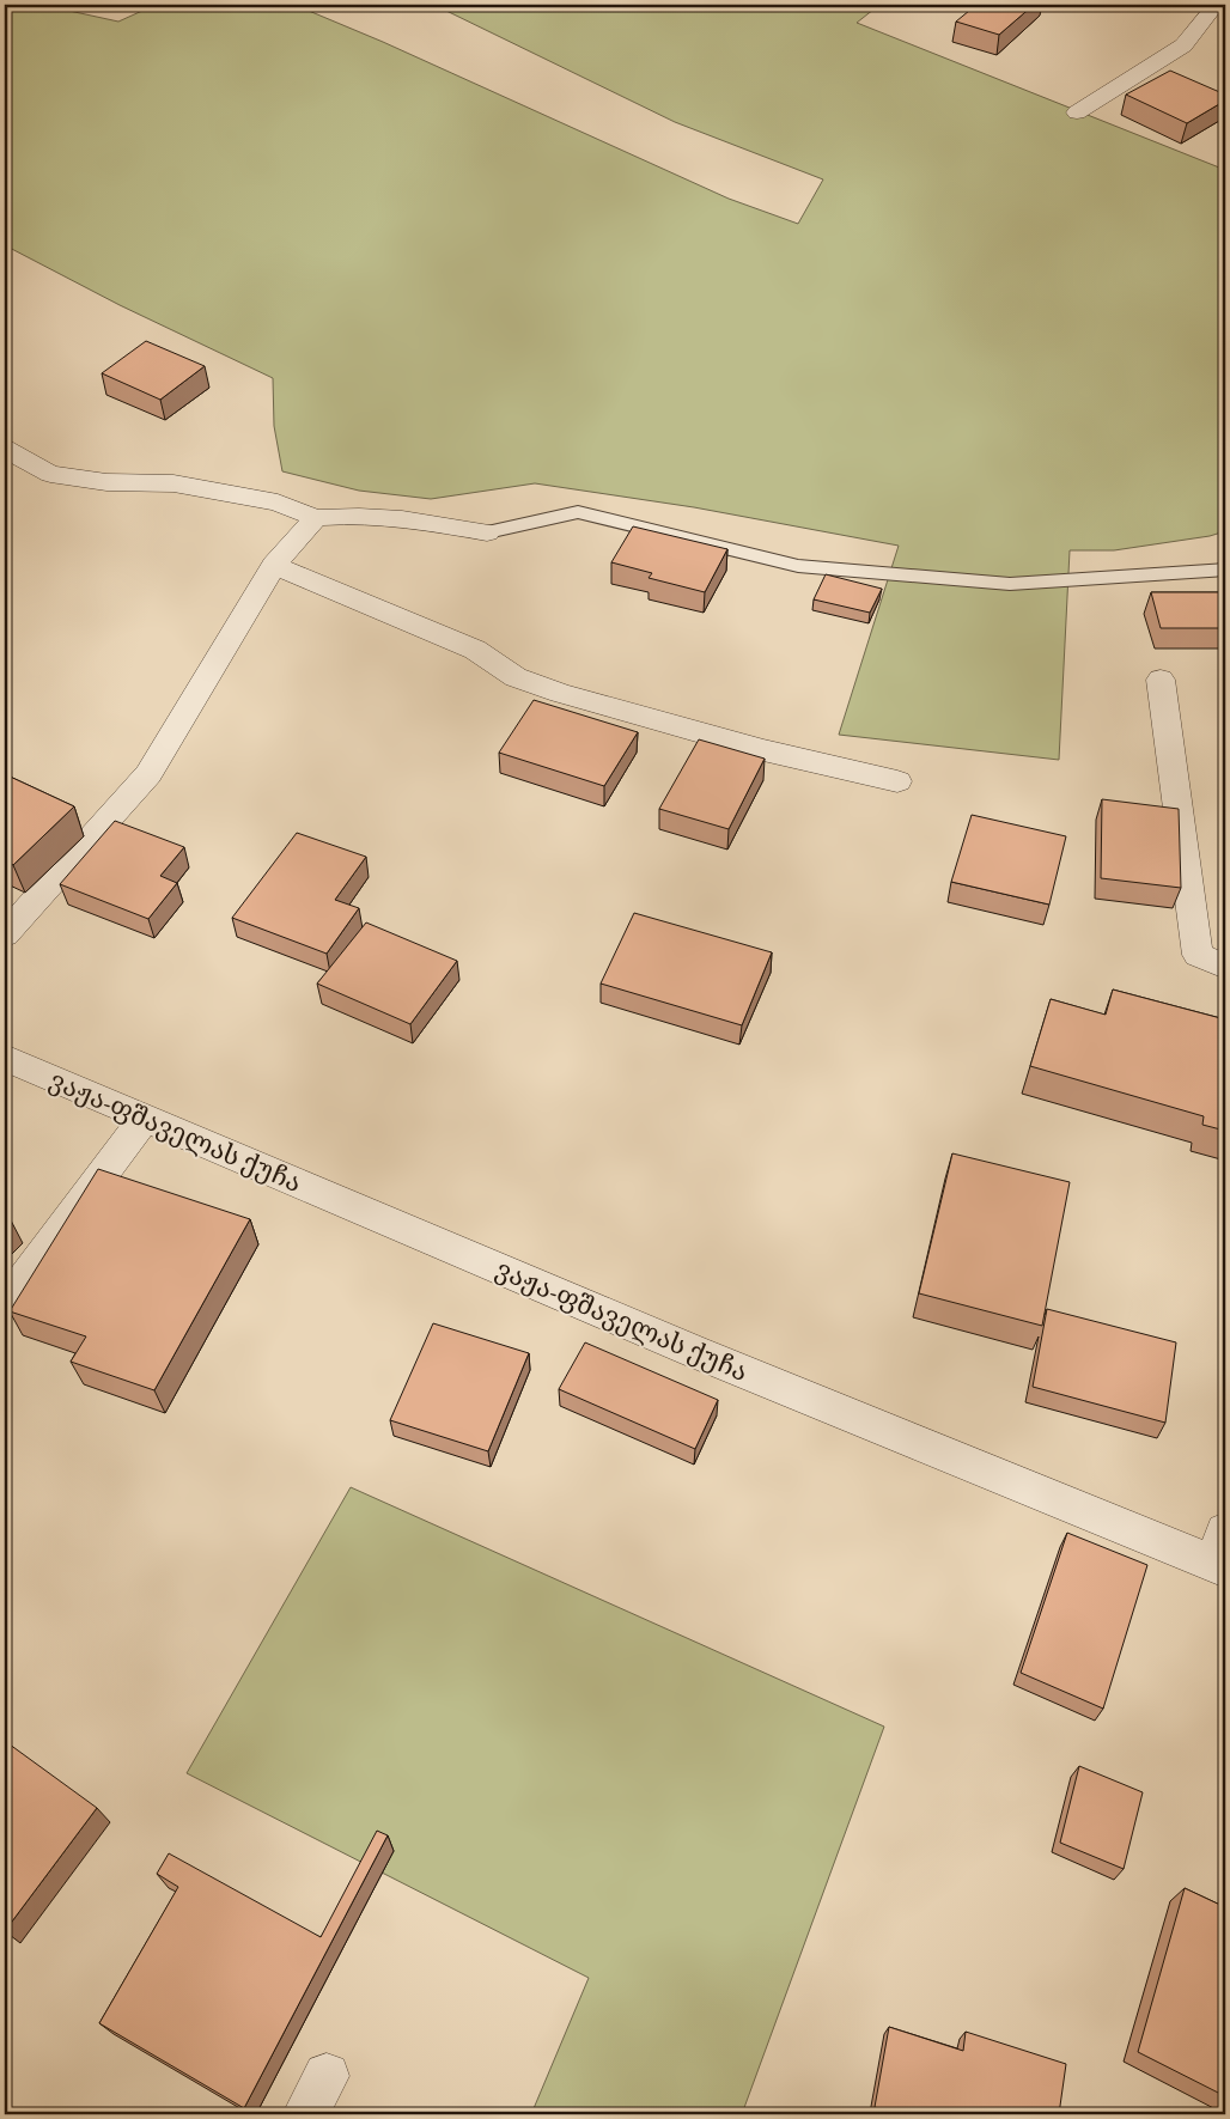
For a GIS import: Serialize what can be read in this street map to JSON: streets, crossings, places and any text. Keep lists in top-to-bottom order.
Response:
{
  "streets": {
    "street": ["ვაჟა-ფშაველას ქუჩა"]
  }
}
